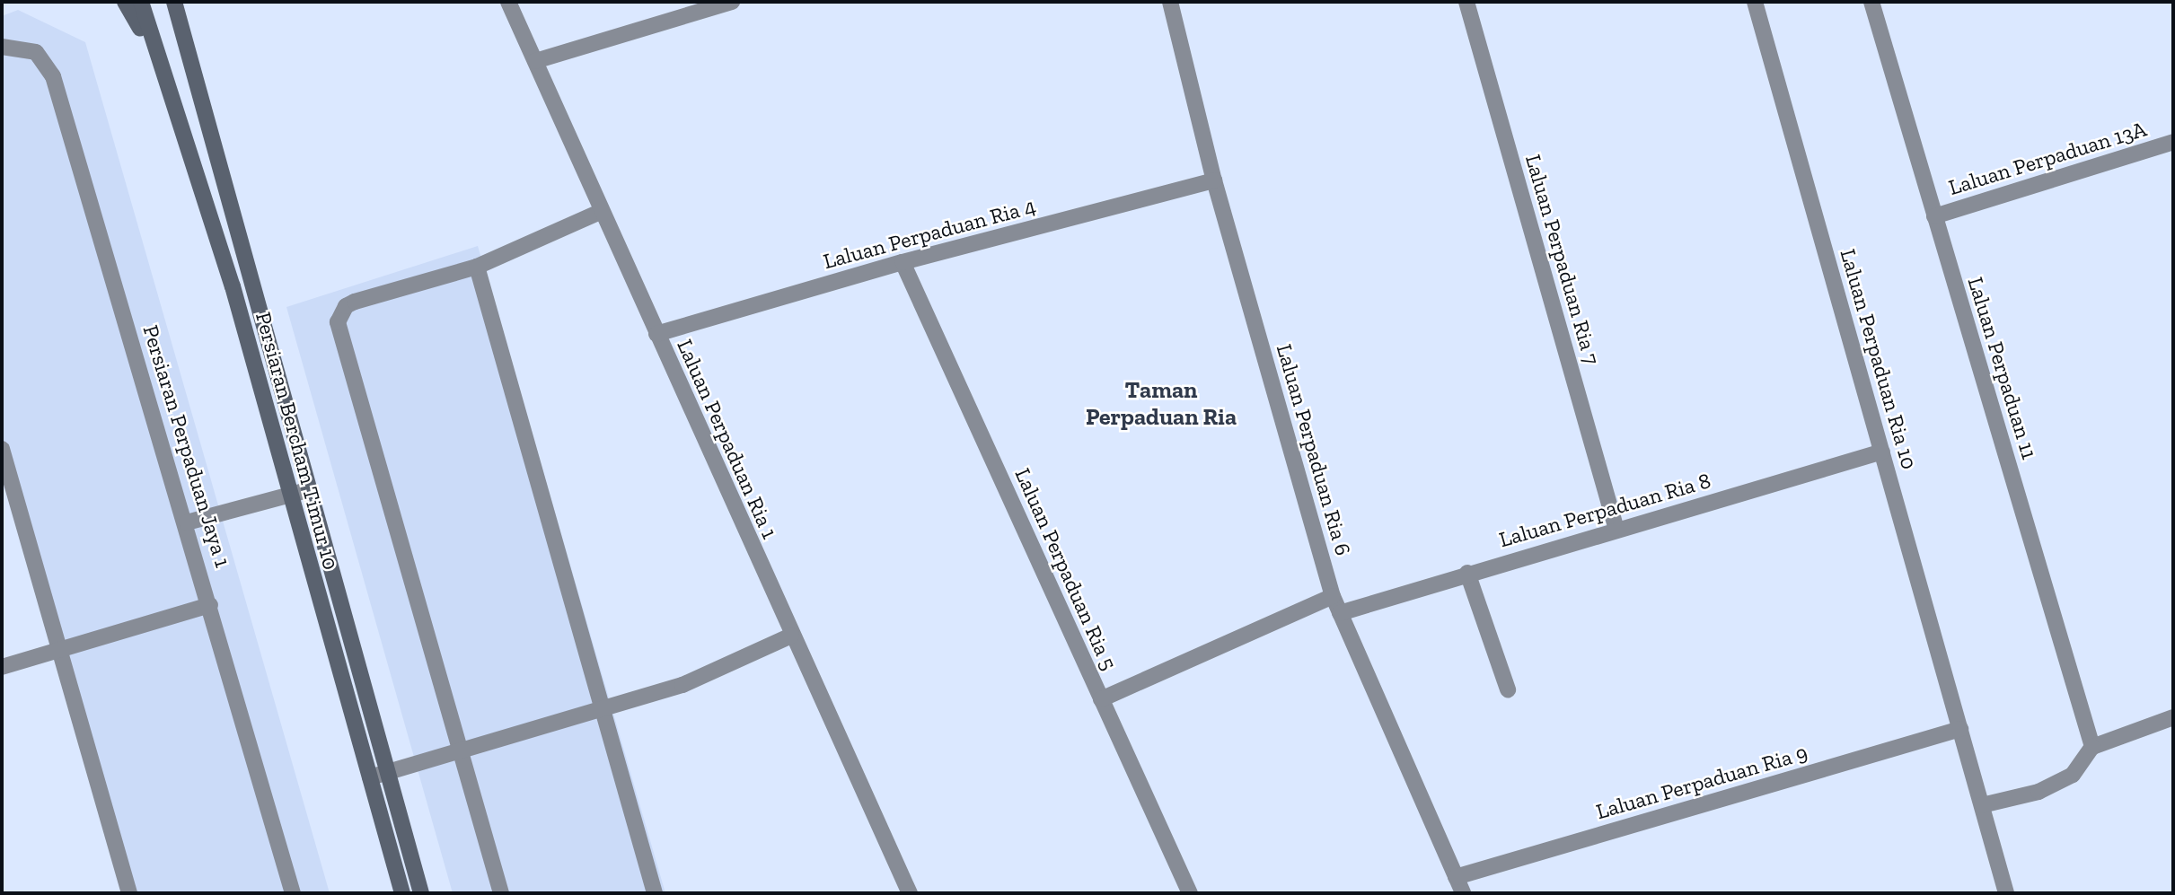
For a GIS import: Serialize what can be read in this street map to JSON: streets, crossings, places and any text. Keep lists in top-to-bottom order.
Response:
{
  "streets": {
    "street": [
      "Laluan Perpaduan 13A",
      "Laluan Perpaduan Ria 4",
      "Laluan Perpaduan Ria 7",
      "Laluan Perpaduan Ria 10",
      "Laluan Perpaduan 11",
      "Laluan Perpaduan Ria 1",
      "Persiaran Bercham Timur 10",
      "Persiaran Perpaduan Jaya 1",
      "Laluan Perpaduan Ria 6",
      "Laluan Perpaduan Ria 8",
      "Laluan Perpaduan Ria 5",
      "Laluan Perpaduan Ria 9"
    ]
  },
  "crossings": [
    ["Laluan Perpaduan 13A", "Laluan Perpaduan 11"],
    ["Laluan Perpaduan Ria 4", "Laluan Perpaduan Ria 1"],
    ["Laluan Perpaduan Ria 4", "Laluan Perpaduan Ria 6"],
    ["Laluan Perpaduan Ria 4", "Laluan Perpaduan Ria 5"],
    ["Laluan Perpaduan Ria 7", "Laluan Perpaduan Ria 8"],
    ["Laluan Perpaduan Ria 10", "Laluan Perpaduan Ria 8"],
    ["Laluan Perpaduan Ria 10", "Laluan Perpaduan Ria 9"],
    ["Laluan Perpaduan Ria 6", "Laluan Perpaduan Ria 8"],
    ["Laluan Perpaduan Ria 6", "Laluan Perpaduan Ria 9"]
  ],
  "districts": ["Taman Perpaduan Ria"]
}
